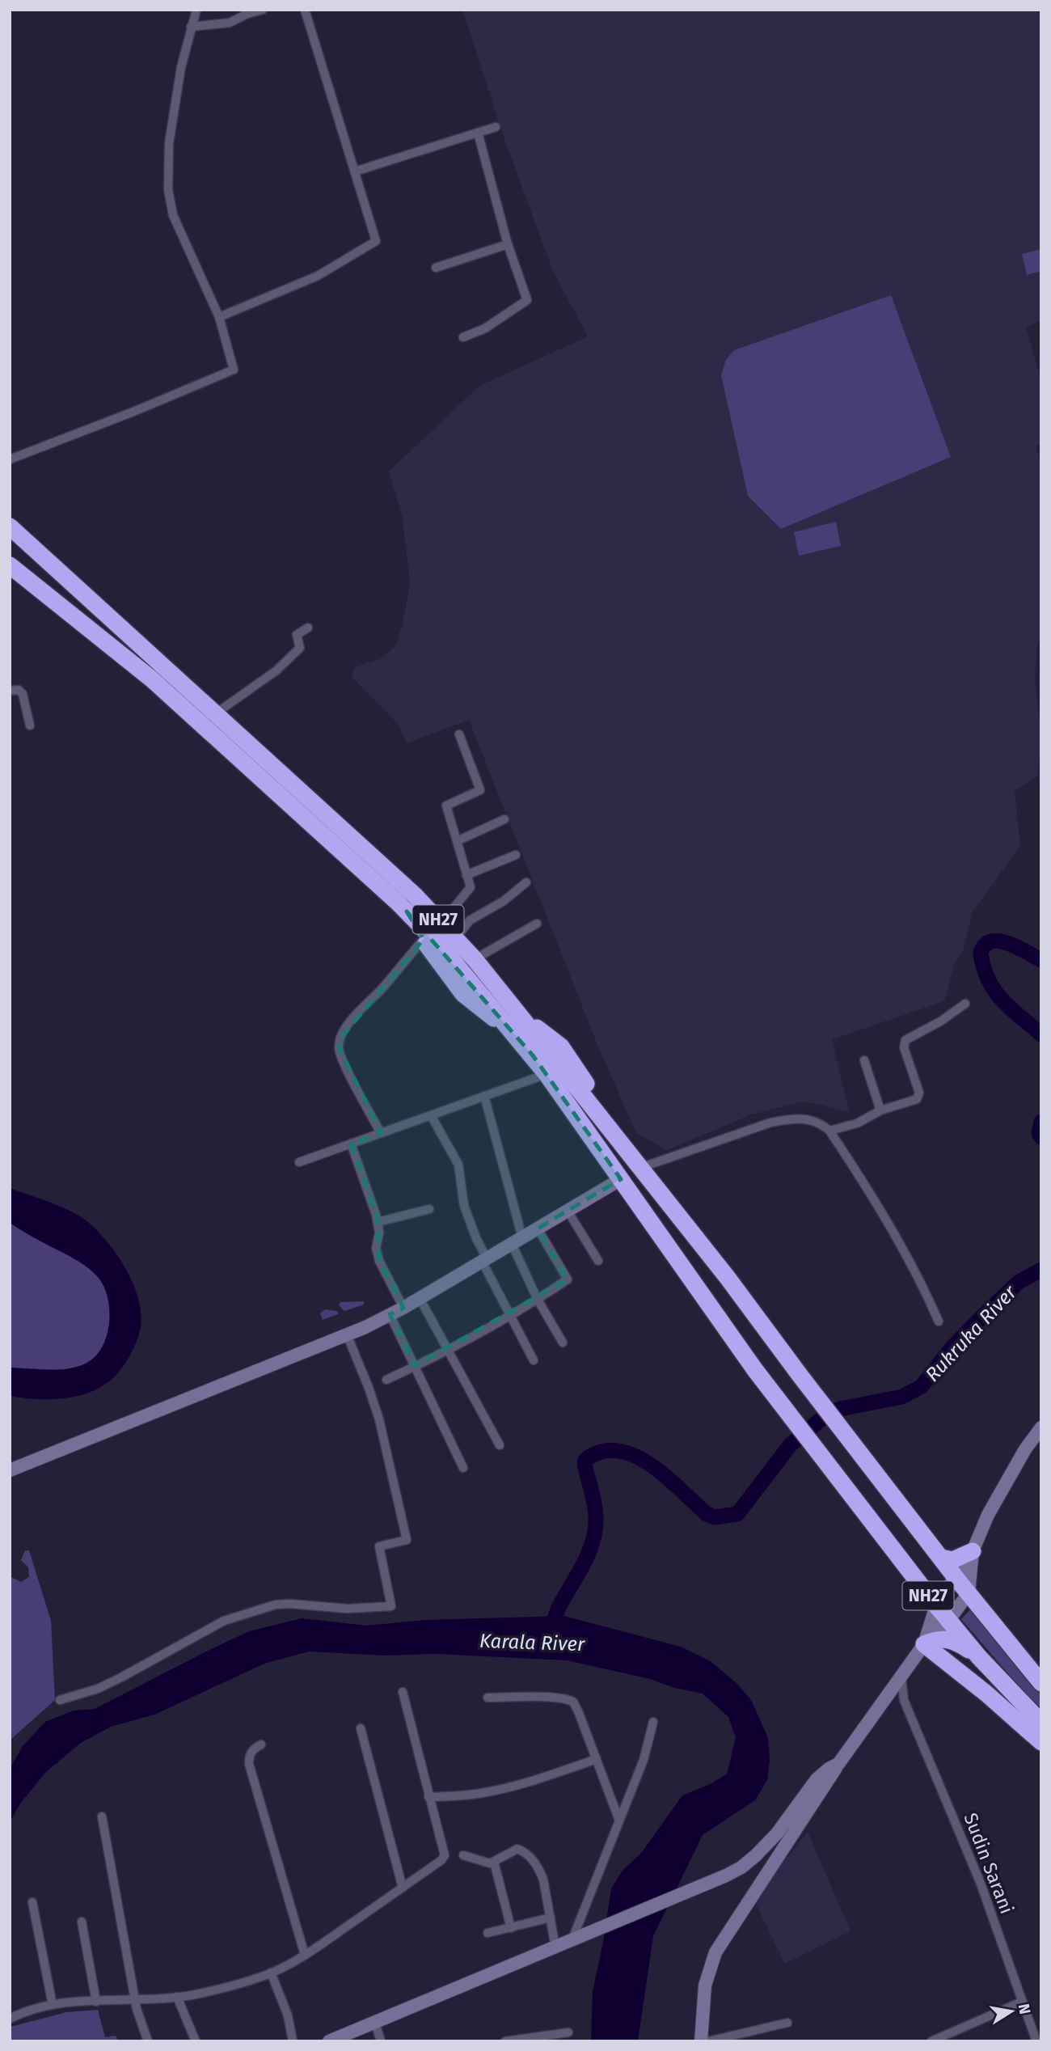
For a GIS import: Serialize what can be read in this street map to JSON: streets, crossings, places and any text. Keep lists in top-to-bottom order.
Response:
{
  "streets": {
    "highway": ["NH27"],
    "street": ["Sudin Sarani"]
  },
  "water": ["Rukruka River", "Karala River"],
  "north": "right"
}
